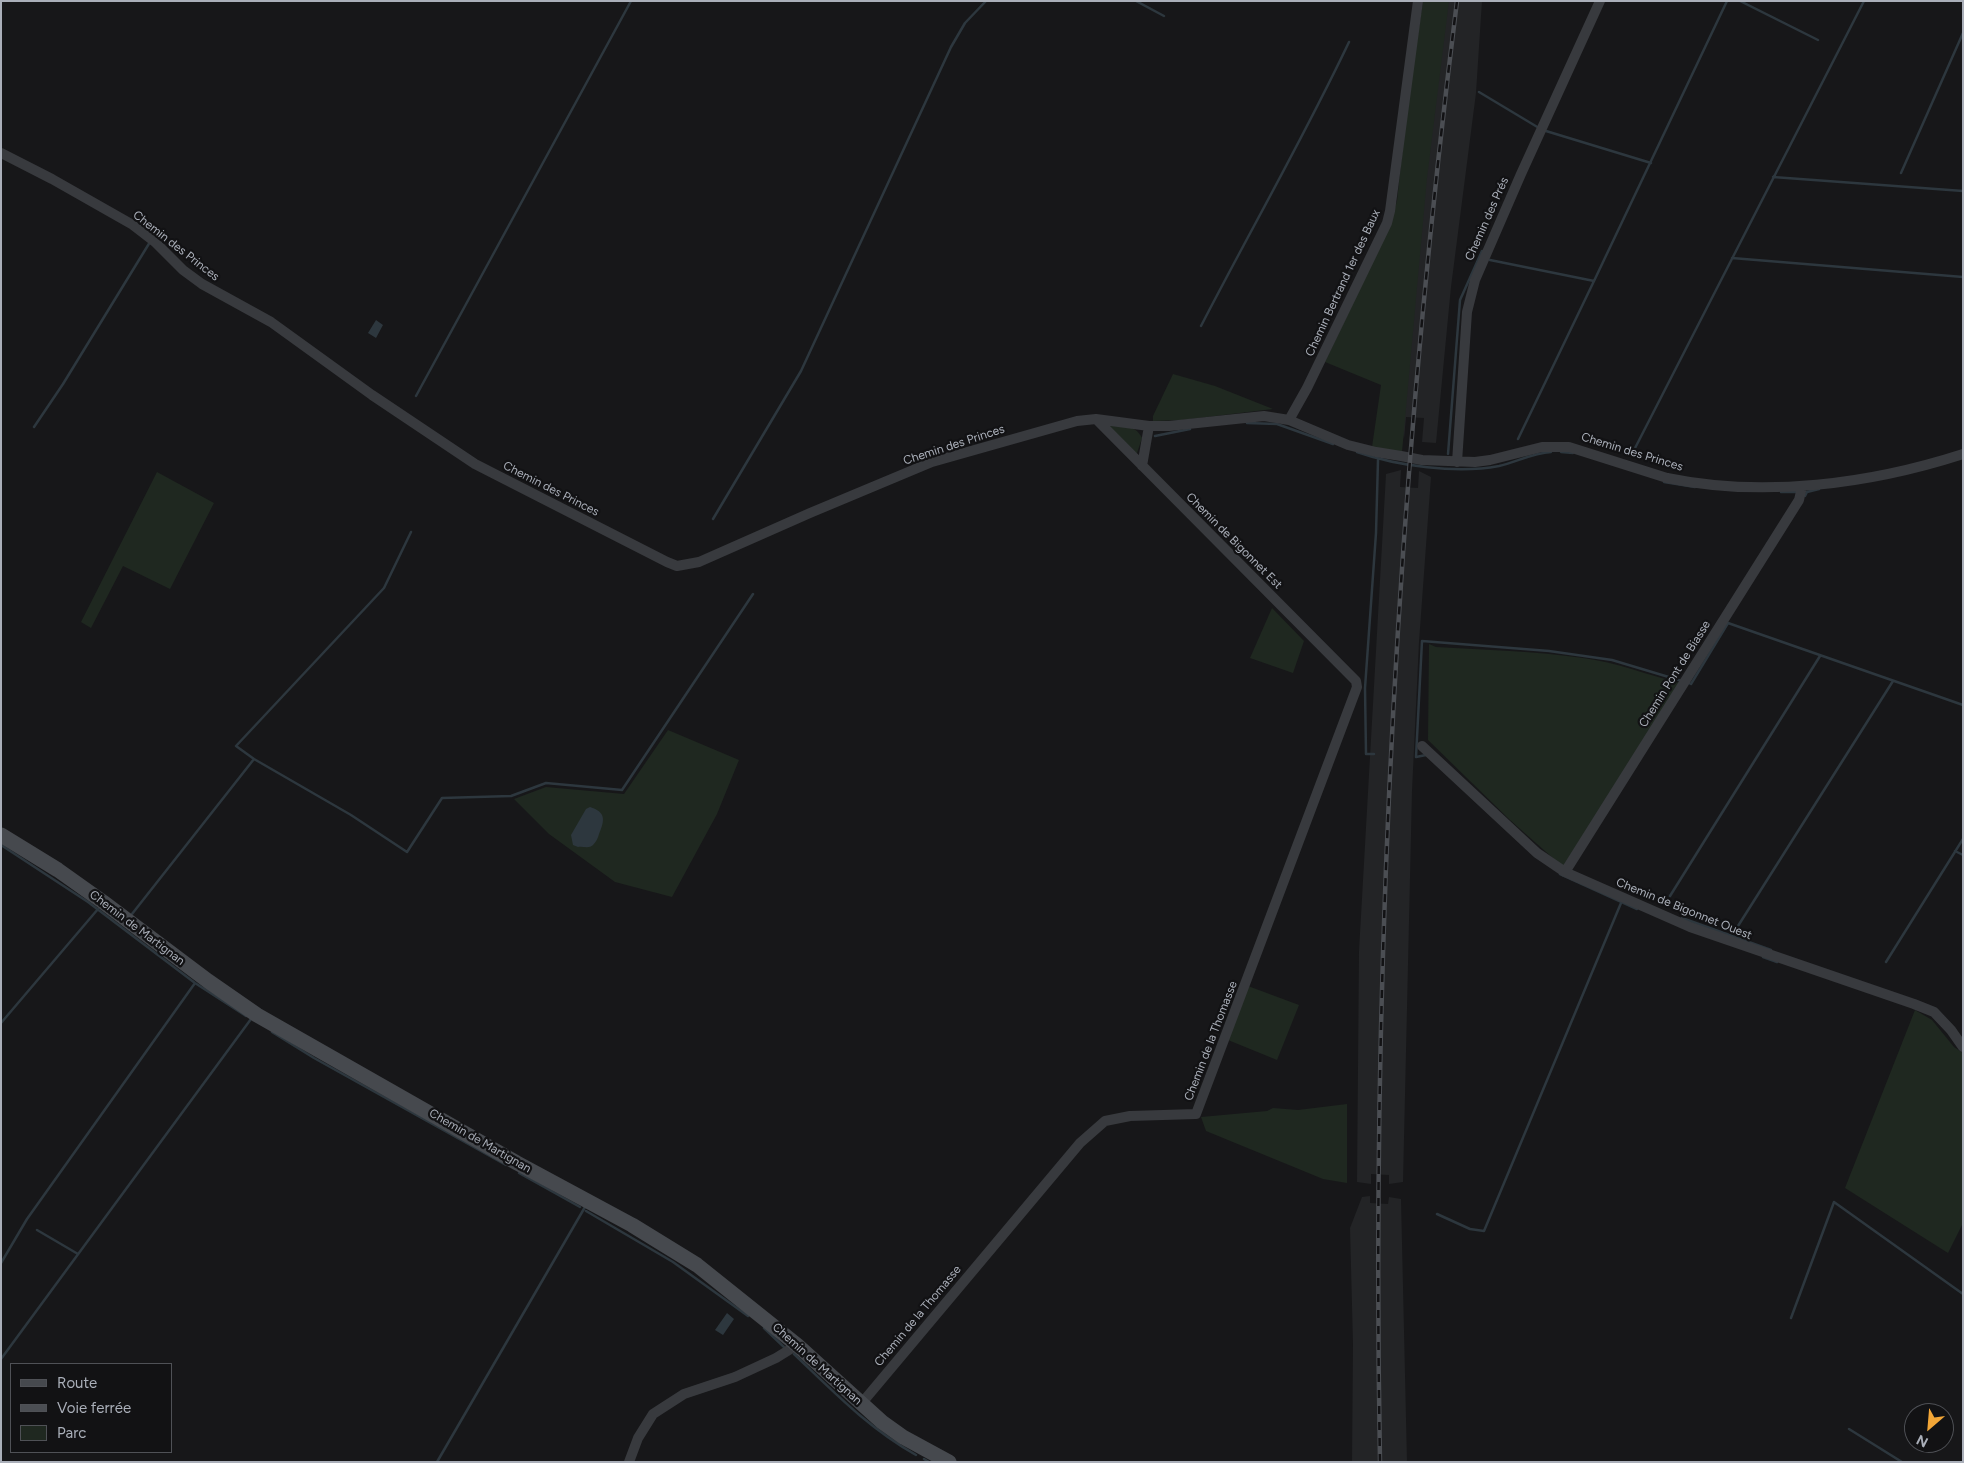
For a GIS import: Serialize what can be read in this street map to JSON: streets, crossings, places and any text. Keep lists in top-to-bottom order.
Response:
{
  "streets": {
    "main road": ["Chemin de Martignan"],
    "street": [
      "Chemin des Prés",
      "Chemin des Princes",
      "Chemin Bertrand 1er des Baux",
      "Chemin de Bigonnet Est",
      "Chemin Pont de Biasse",
      "Chemin de Bigonnet Ouest",
      "Chemin de la Thomasse"
    ]
  },
  "crossings": [
    ["Chemin des Prés", "Chemin des Princes"],
    ["Chemin des Princes", "Chemin Bertrand 1er des Baux"],
    ["Chemin des Princes", "Chemin de Bigonnet Est"],
    ["Chemin des Princes", "Chemin Pont de Biasse"],
    ["Chemin de Bigonnet Est", "Chemin de la Thomasse"],
    ["Chemin Pont de Biasse", "Chemin de Bigonnet Ouest"],
    ["Chemin de Martignan", "Chemin de la Thomasse"]
  ],
  "legend": ["Route", "Voie ferrée", "Parc"],
  "north": "bottom left"
}
